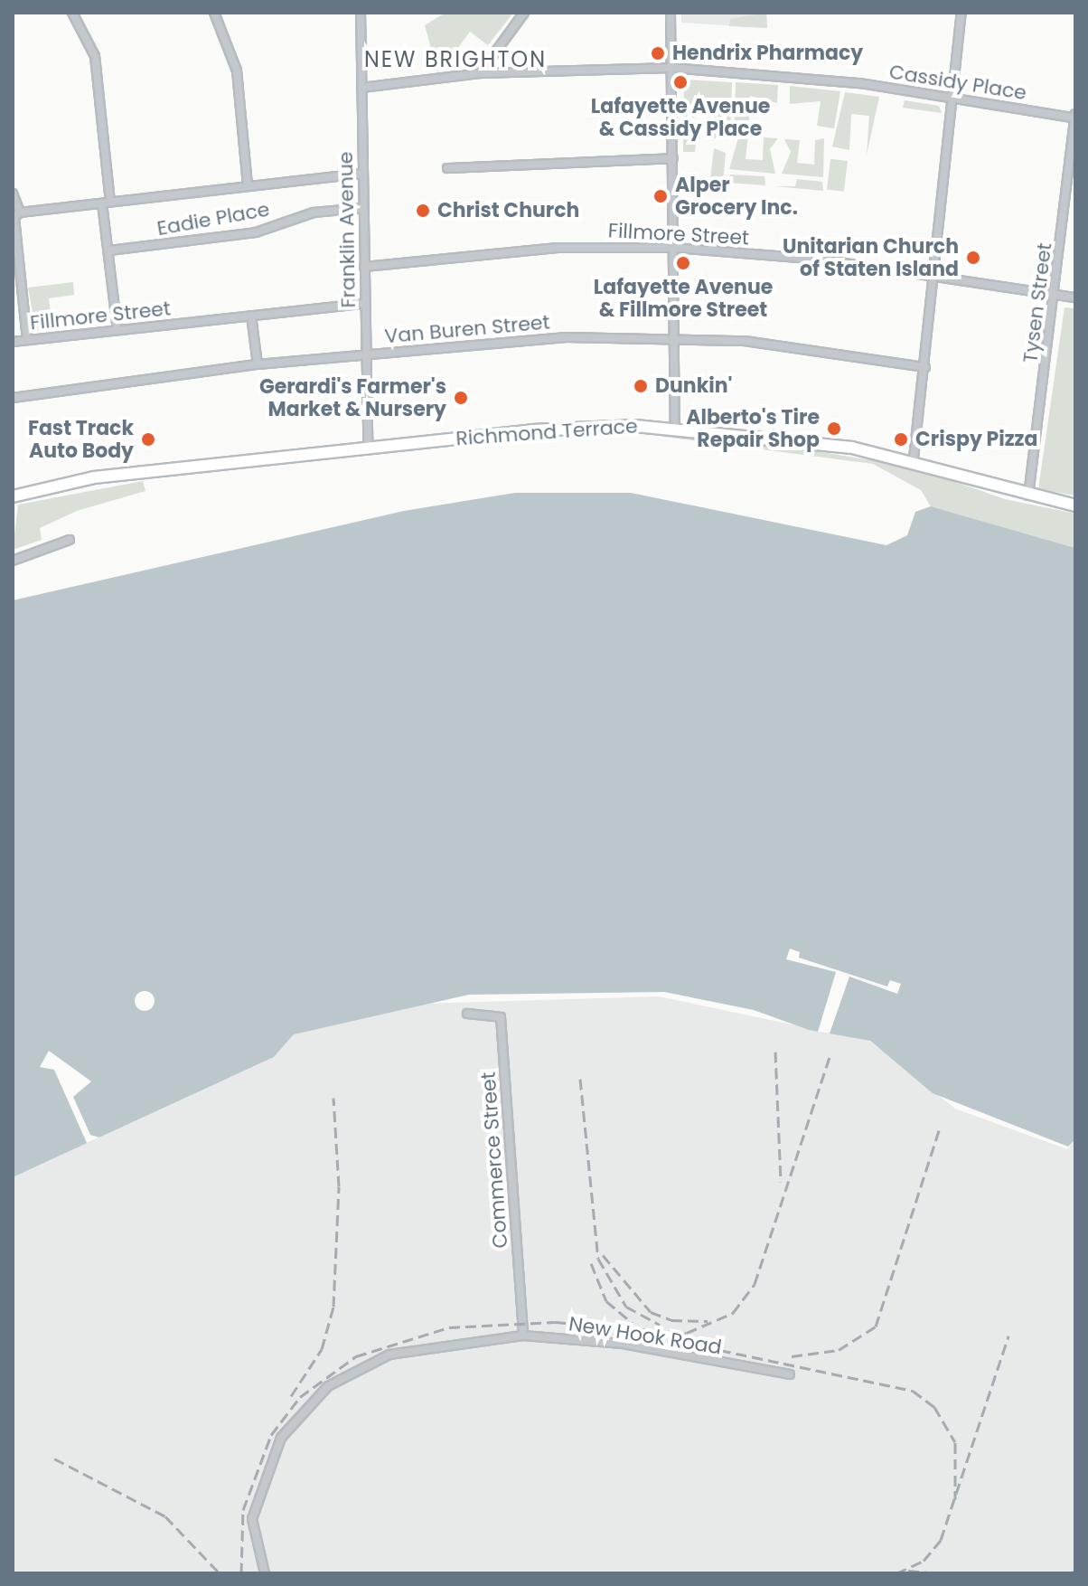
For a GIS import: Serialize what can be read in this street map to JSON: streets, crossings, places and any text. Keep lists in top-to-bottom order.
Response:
{
  "streets": {
    "main road": ["Richmond Terrace"],
    "street": [
      "Cassidy Place",
      "Eadie Place",
      "Franklin Avenue",
      "Fillmore Street",
      "Tysen Street",
      "Van Buren Street",
      "Commerce Street",
      "New Hook Road"
    ]
  },
  "crossings": [
    ["Cassidy Place", "Franklin Avenue"],
    ["Cassidy Place", "Tysen Street"],
    ["Eadie Place", "Franklin Avenue"],
    ["Franklin Avenue", "Fillmore Street"],
    ["Franklin Avenue", "Van Buren Street"],
    ["Franklin Avenue", "Richmond Terrace"],
    ["Fillmore Street", "Tysen Street"],
    ["Tysen Street", "Richmond Terrace"],
    ["Commerce Street", "New Hook Road"]
  ],
  "districts": ["NEW BRIGHTON"],
  "places": [
    "Hendrix Pharmacy",
    "Lafayette Avenue & Cassidy Place",
    "Alper Grocery Inc.",
    "Christ Church",
    "Unitarian Church of Staten Island",
    "Lafayette Avenue & Fillmore Street",
    "Dunkin'",
    "Gerardi's Farmer's Market & Nursery",
    "Alberto's Tire Repair Shop",
    "Fast Track Auto Body",
    "Crispy Pizza"
  ]
}
